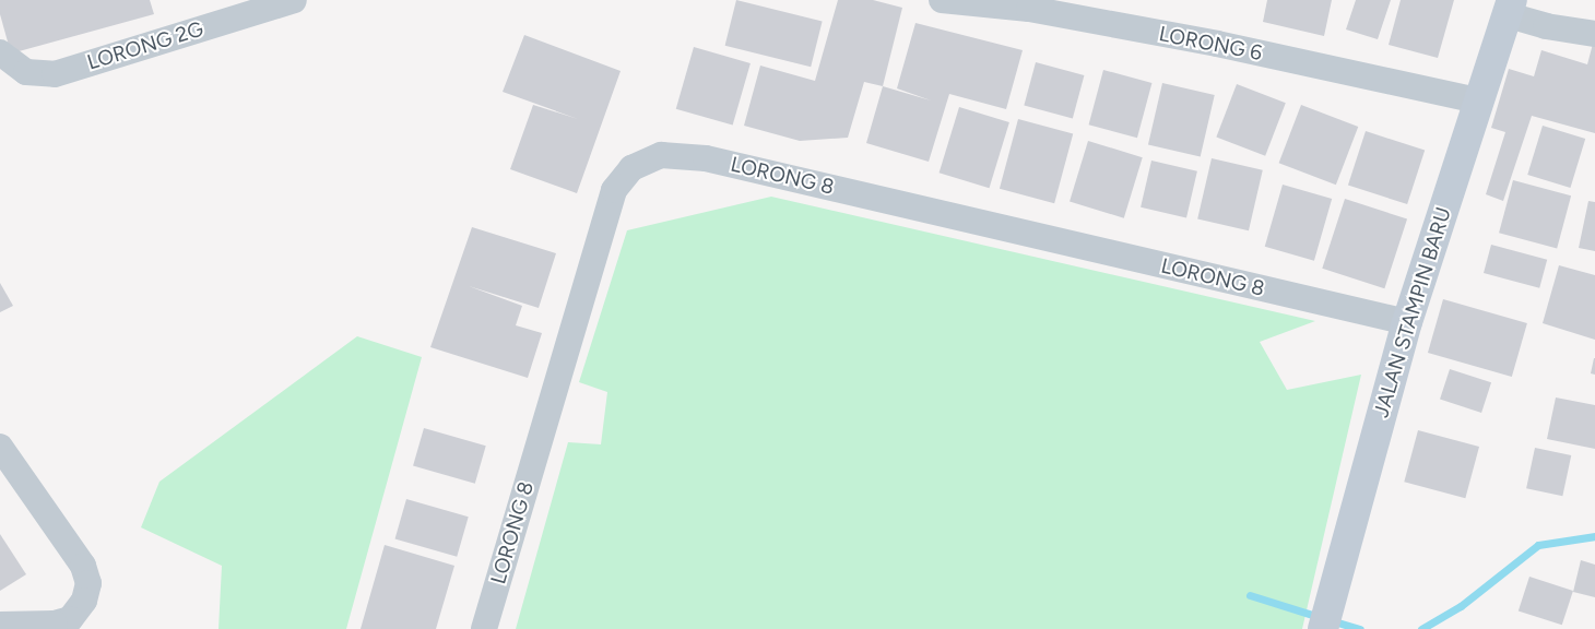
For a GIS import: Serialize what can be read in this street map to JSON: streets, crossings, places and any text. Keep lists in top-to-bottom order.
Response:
{
  "streets": {
    "street": [
      "LORONG 6",
      "LORONG 2G",
      "LORONG 8",
      "JALAN STAMPIN BARU"
    ]
  },
  "crossings": [
    ["LORONG 6", "JALAN STAMPIN BARU"],
    ["LORONG 8", "JALAN STAMPIN BARU"]
  ]
}
